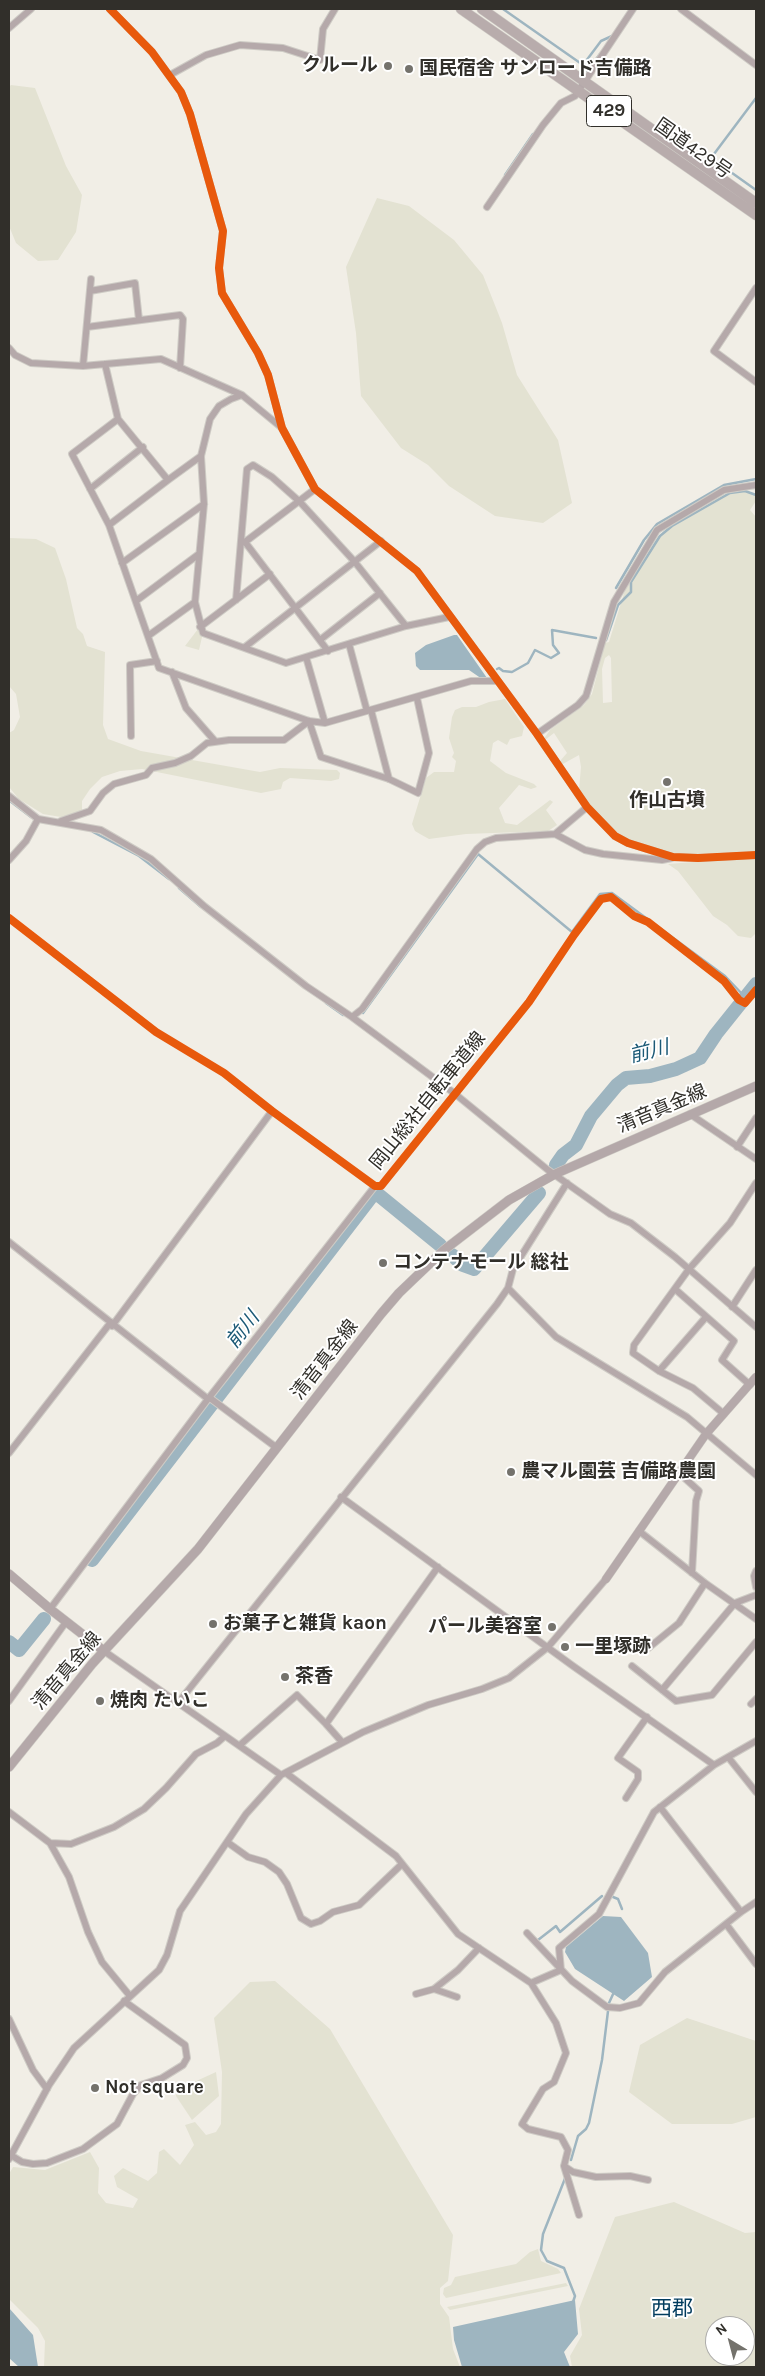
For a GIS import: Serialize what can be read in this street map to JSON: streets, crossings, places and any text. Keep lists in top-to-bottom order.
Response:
{
  "streets": {
    "highway": ["429", "国道429号"],
    "main road": ["清音真金線"],
    "cycle path": ["岡山総社自転車道線"]
  },
  "districts": ["西郡"],
  "water": ["前川"],
  "places": [
    "クルール",
    "国民宿舎 サンロード吉備路",
    "作山古墳",
    "コンテナモール 総社",
    "農マル園芸 吉備路農園",
    "お菓子と雑貨 kaon",
    "パール美容室",
    "一里塚跡",
    "茶香",
    "焼肉 たいこ",
    "Not square"
  ],
  "north": "top left"
}
